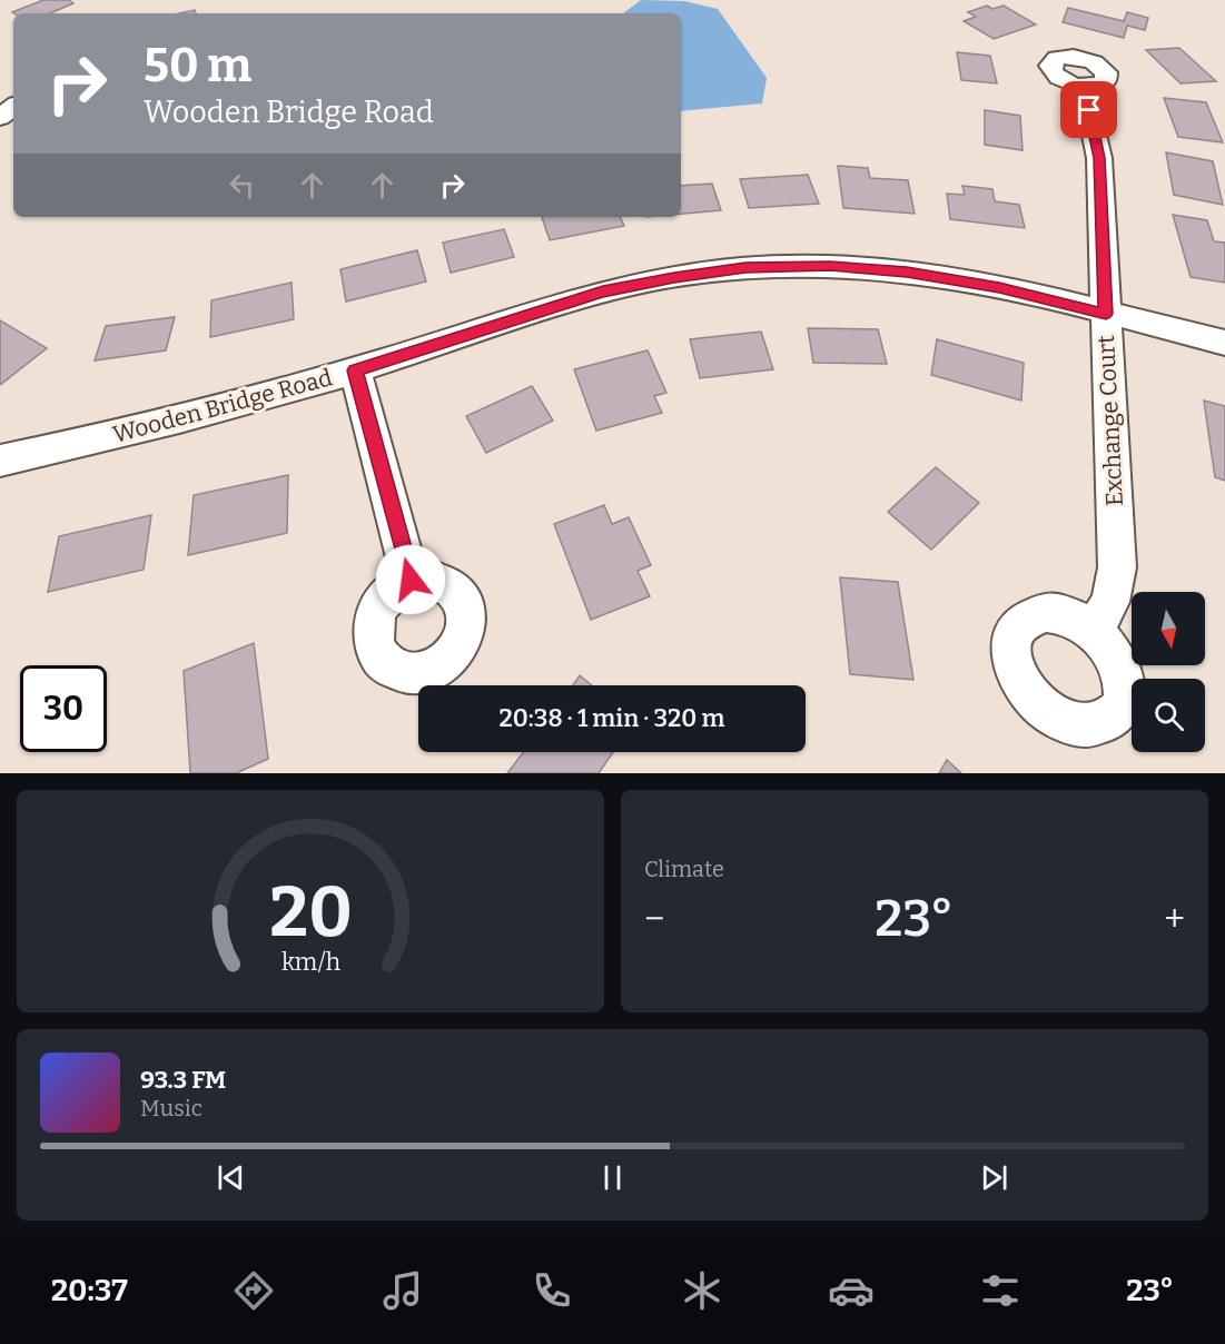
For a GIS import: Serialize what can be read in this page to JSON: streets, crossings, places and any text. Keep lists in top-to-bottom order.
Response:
{
  "streets": {
    "street": ["Wooden Bridge Road", "Exchange Court"]
  },
  "crossings": [
    ["Wooden Bridge Road", "Exchange Court"]
  ],
  "north": "bottom",
  "page": {
    "turn": ["50 m", "Wooden Bridge Road"],
    "limit": "30",
    "trip": "20:38 · 1 min · 320 m",
    "tile": "Climate",
    "heat": ["−", "23°", "+"],
    "song": ["93.3 FM", "Music"],
    "tabs": ["20:37", "23°"],
    "gauge": ["20", "km/h"]
  }
}
